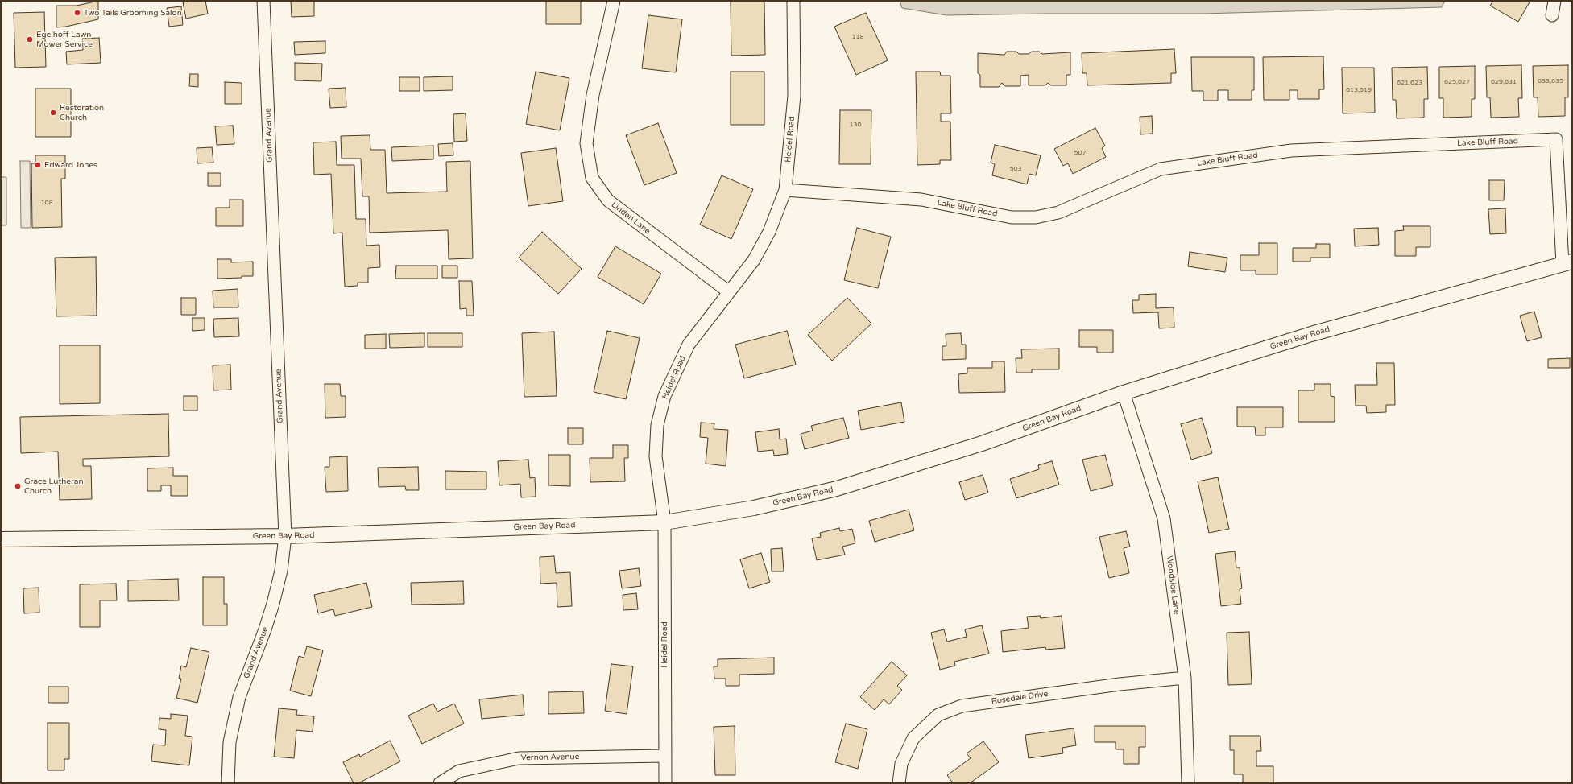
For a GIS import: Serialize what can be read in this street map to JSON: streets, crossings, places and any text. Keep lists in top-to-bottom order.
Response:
{
  "streets": {
    "street": [
      "Grand Avenue",
      "Heidel Road",
      "Lake Bluff Road",
      "Linden Lane",
      "Green Bay Road",
      "Woodside Lane",
      "Rosedale Drive",
      "Vernon Avenue"
    ]
  },
  "crossings": [
    ["Grand Avenue", "Green Bay Road"],
    ["Heidel Road", "Lake Bluff Road"],
    ["Heidel Road", "Linden Lane"],
    ["Heidel Road", "Green Bay Road"],
    ["Heidel Road", "Vernon Avenue"],
    ["Lake Bluff Road", "Green Bay Road"],
    ["Green Bay Road", "Woodside Lane"],
    ["Woodside Lane", "Rosedale Drive"]
  ],
  "places": [
    "Two Tails Grooming Salon",
    "Egelhoff Lawn Mower Service",
    "Restoration Church",
    "Edward Jones",
    "Grace Lutheran Church"
  ],
  "house_numbers": [
    "118",
    "633,635",
    "625,627",
    "629,631",
    "621,623",
    "613,619",
    "130",
    "507",
    "503",
    "108"
  ]
}
